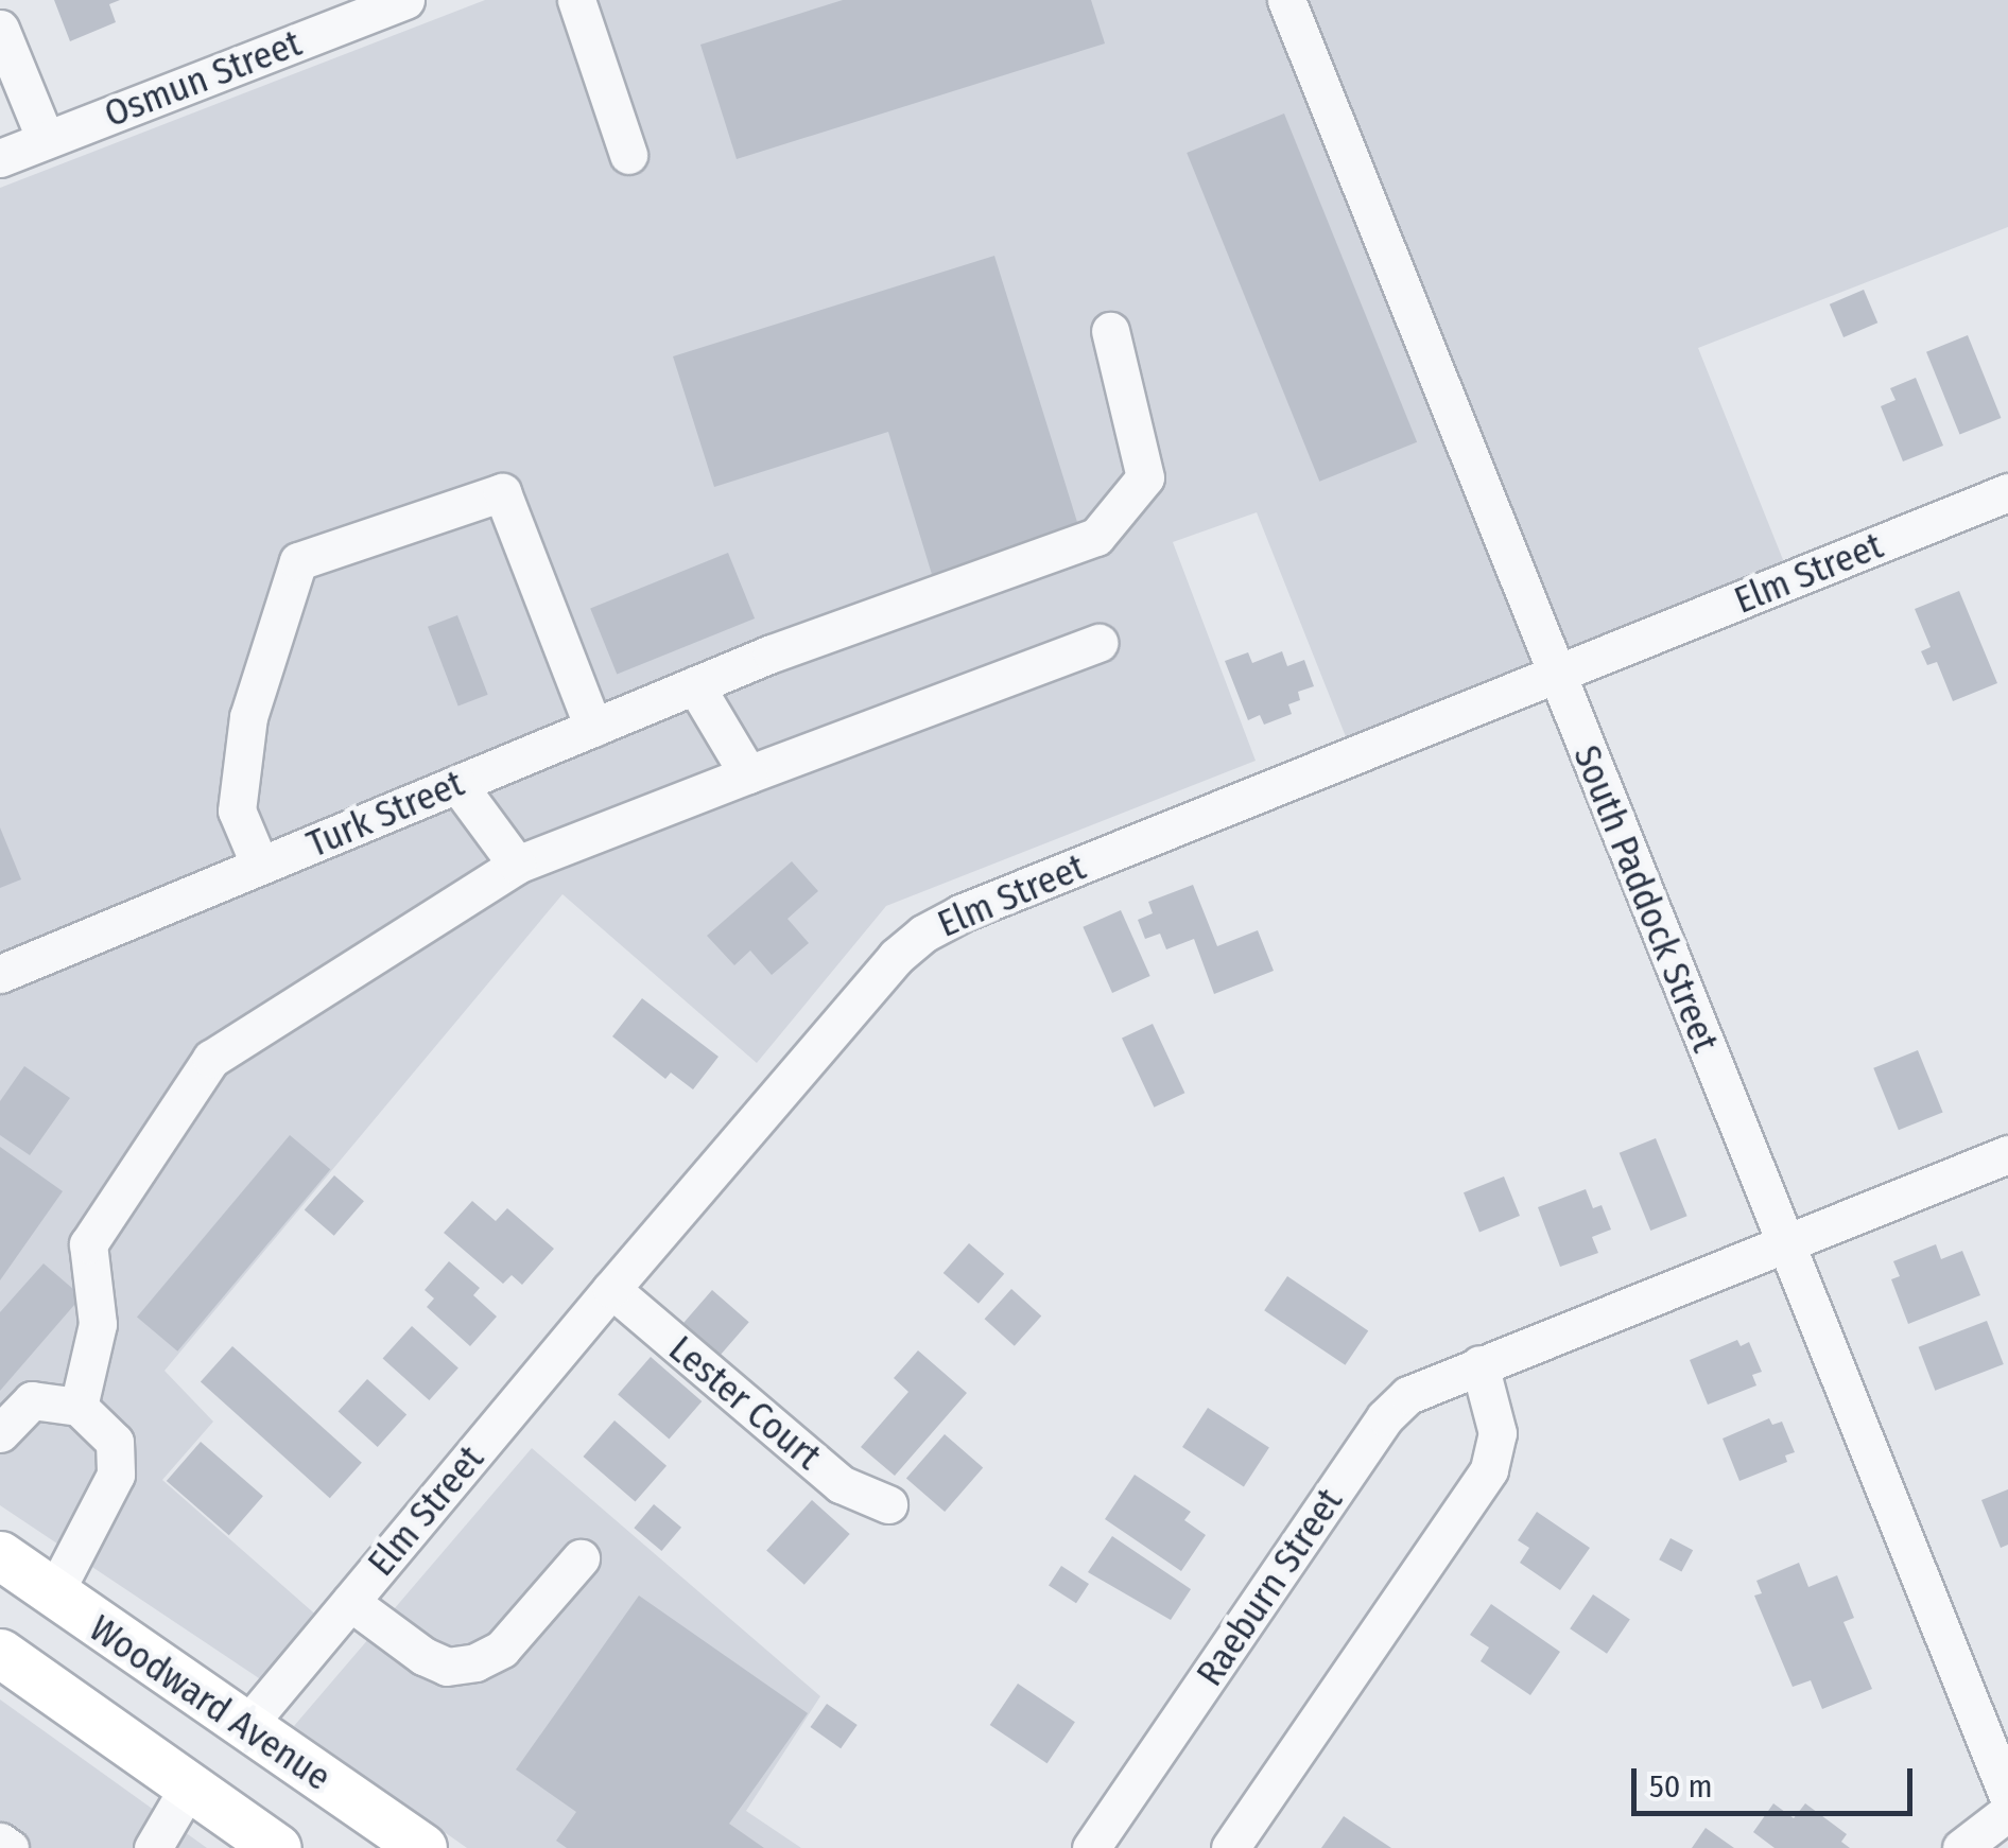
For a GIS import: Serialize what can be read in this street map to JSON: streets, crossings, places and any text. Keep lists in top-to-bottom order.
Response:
{
  "streets": {
    "main road": ["Woodward Avenue"],
    "street": [
      "Osmun Street",
      "Elm Street",
      "Turk Street",
      "South Paddock Street",
      "Lester Court",
      "Raeburn Street"
    ]
  },
  "crossings": [
    ["Elm Street", "South Paddock Street"],
    ["Elm Street", "Lester Court"],
    ["Elm Street", "Woodward Avenue"],
    ["South Paddock Street", "Raeburn Street"]
  ],
  "scale_bar": "50 m"
}
